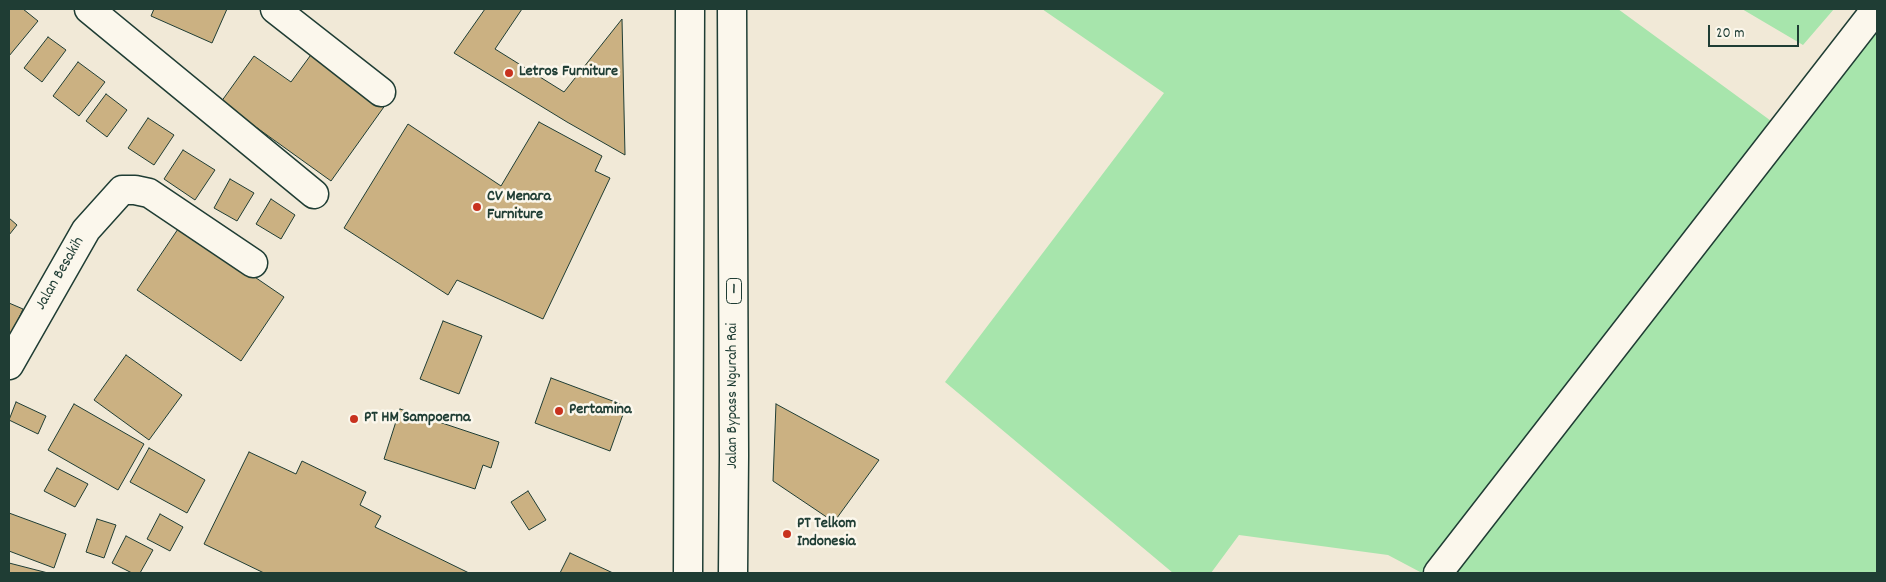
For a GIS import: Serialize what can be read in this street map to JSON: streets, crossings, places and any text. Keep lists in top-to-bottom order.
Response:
{
  "streets": {
    "main road": ["Jalan Besakih", "1", "Jalan Bypass Ngurah Rai"]
  },
  "places": [
    "Letros Furniture",
    "CV Menara Furniture",
    "Pertamina",
    "PT HM Sampoerna",
    "PT Telkom Indonesia"
  ],
  "scale_bar": "20 m"
}
